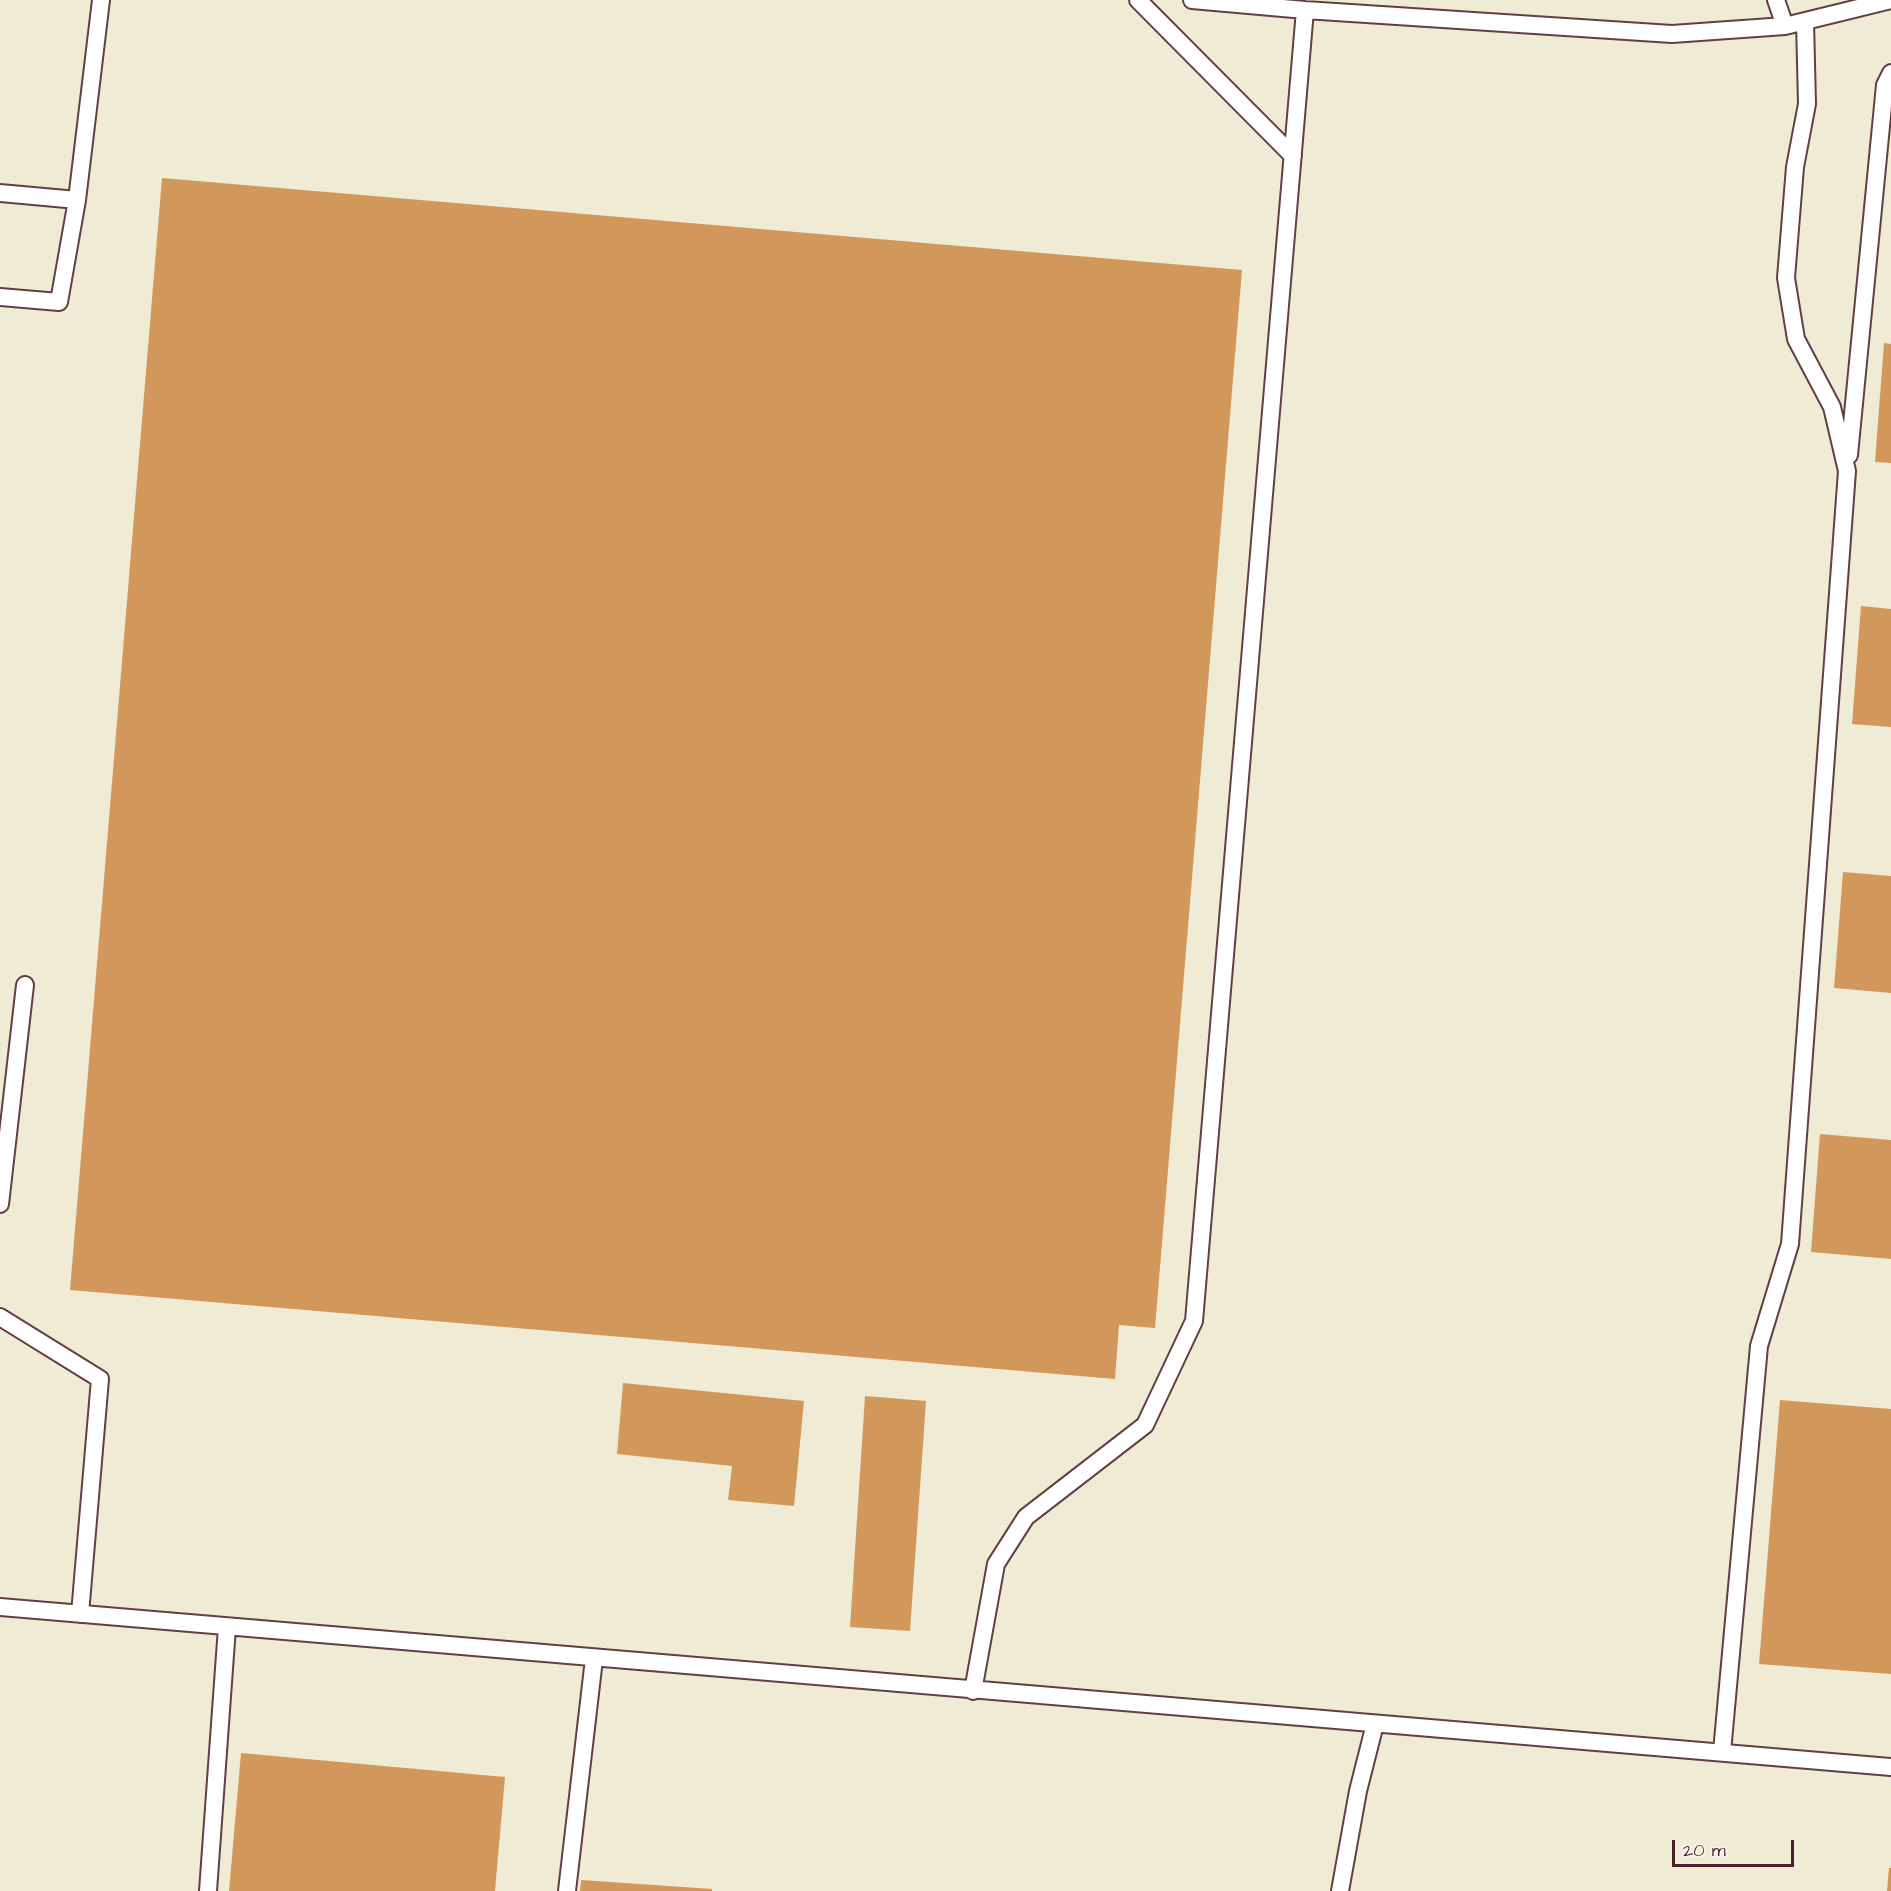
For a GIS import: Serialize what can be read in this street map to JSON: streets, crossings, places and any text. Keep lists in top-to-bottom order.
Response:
{
  "scale_bar": "20 m"
}
